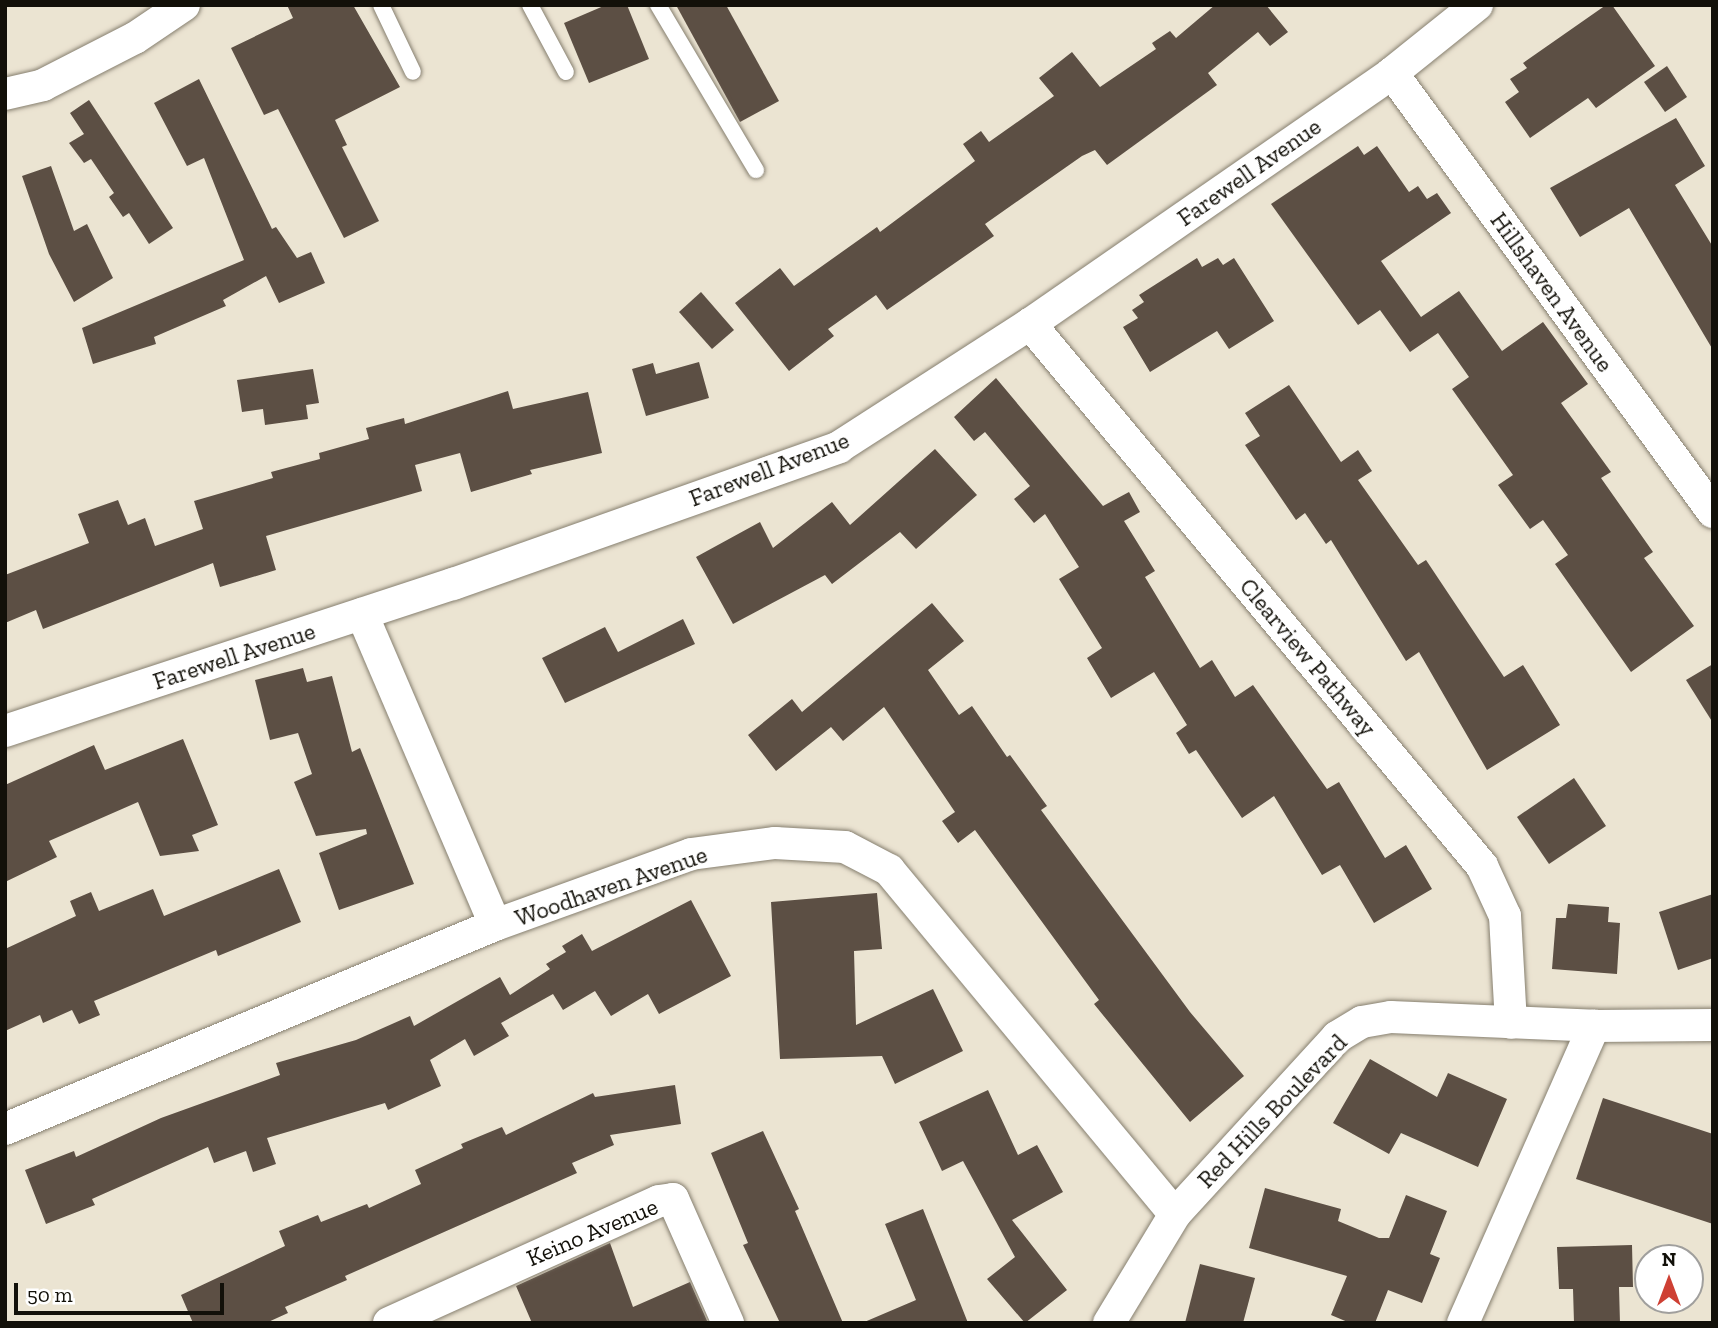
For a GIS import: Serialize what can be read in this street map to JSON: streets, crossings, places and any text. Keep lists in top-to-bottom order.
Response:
{
  "streets": {
    "street": [
      "Farewell Avenue",
      "Hillshaven Avenue",
      "Clearview Pathway",
      "Woodhaven Avenue",
      "Red Hills Boulevard",
      "Keino Avenue"
    ]
  },
  "crossings": [
    ["Farewell Avenue", "Hillshaven Avenue"],
    ["Farewell Avenue", "Clearview Pathway"],
    ["Clearview Pathway", "Red Hills Boulevard"],
    ["Woodhaven Avenue", "Red Hills Boulevard"]
  ],
  "scale_bar": "50 m",
  "north": "top"
}
